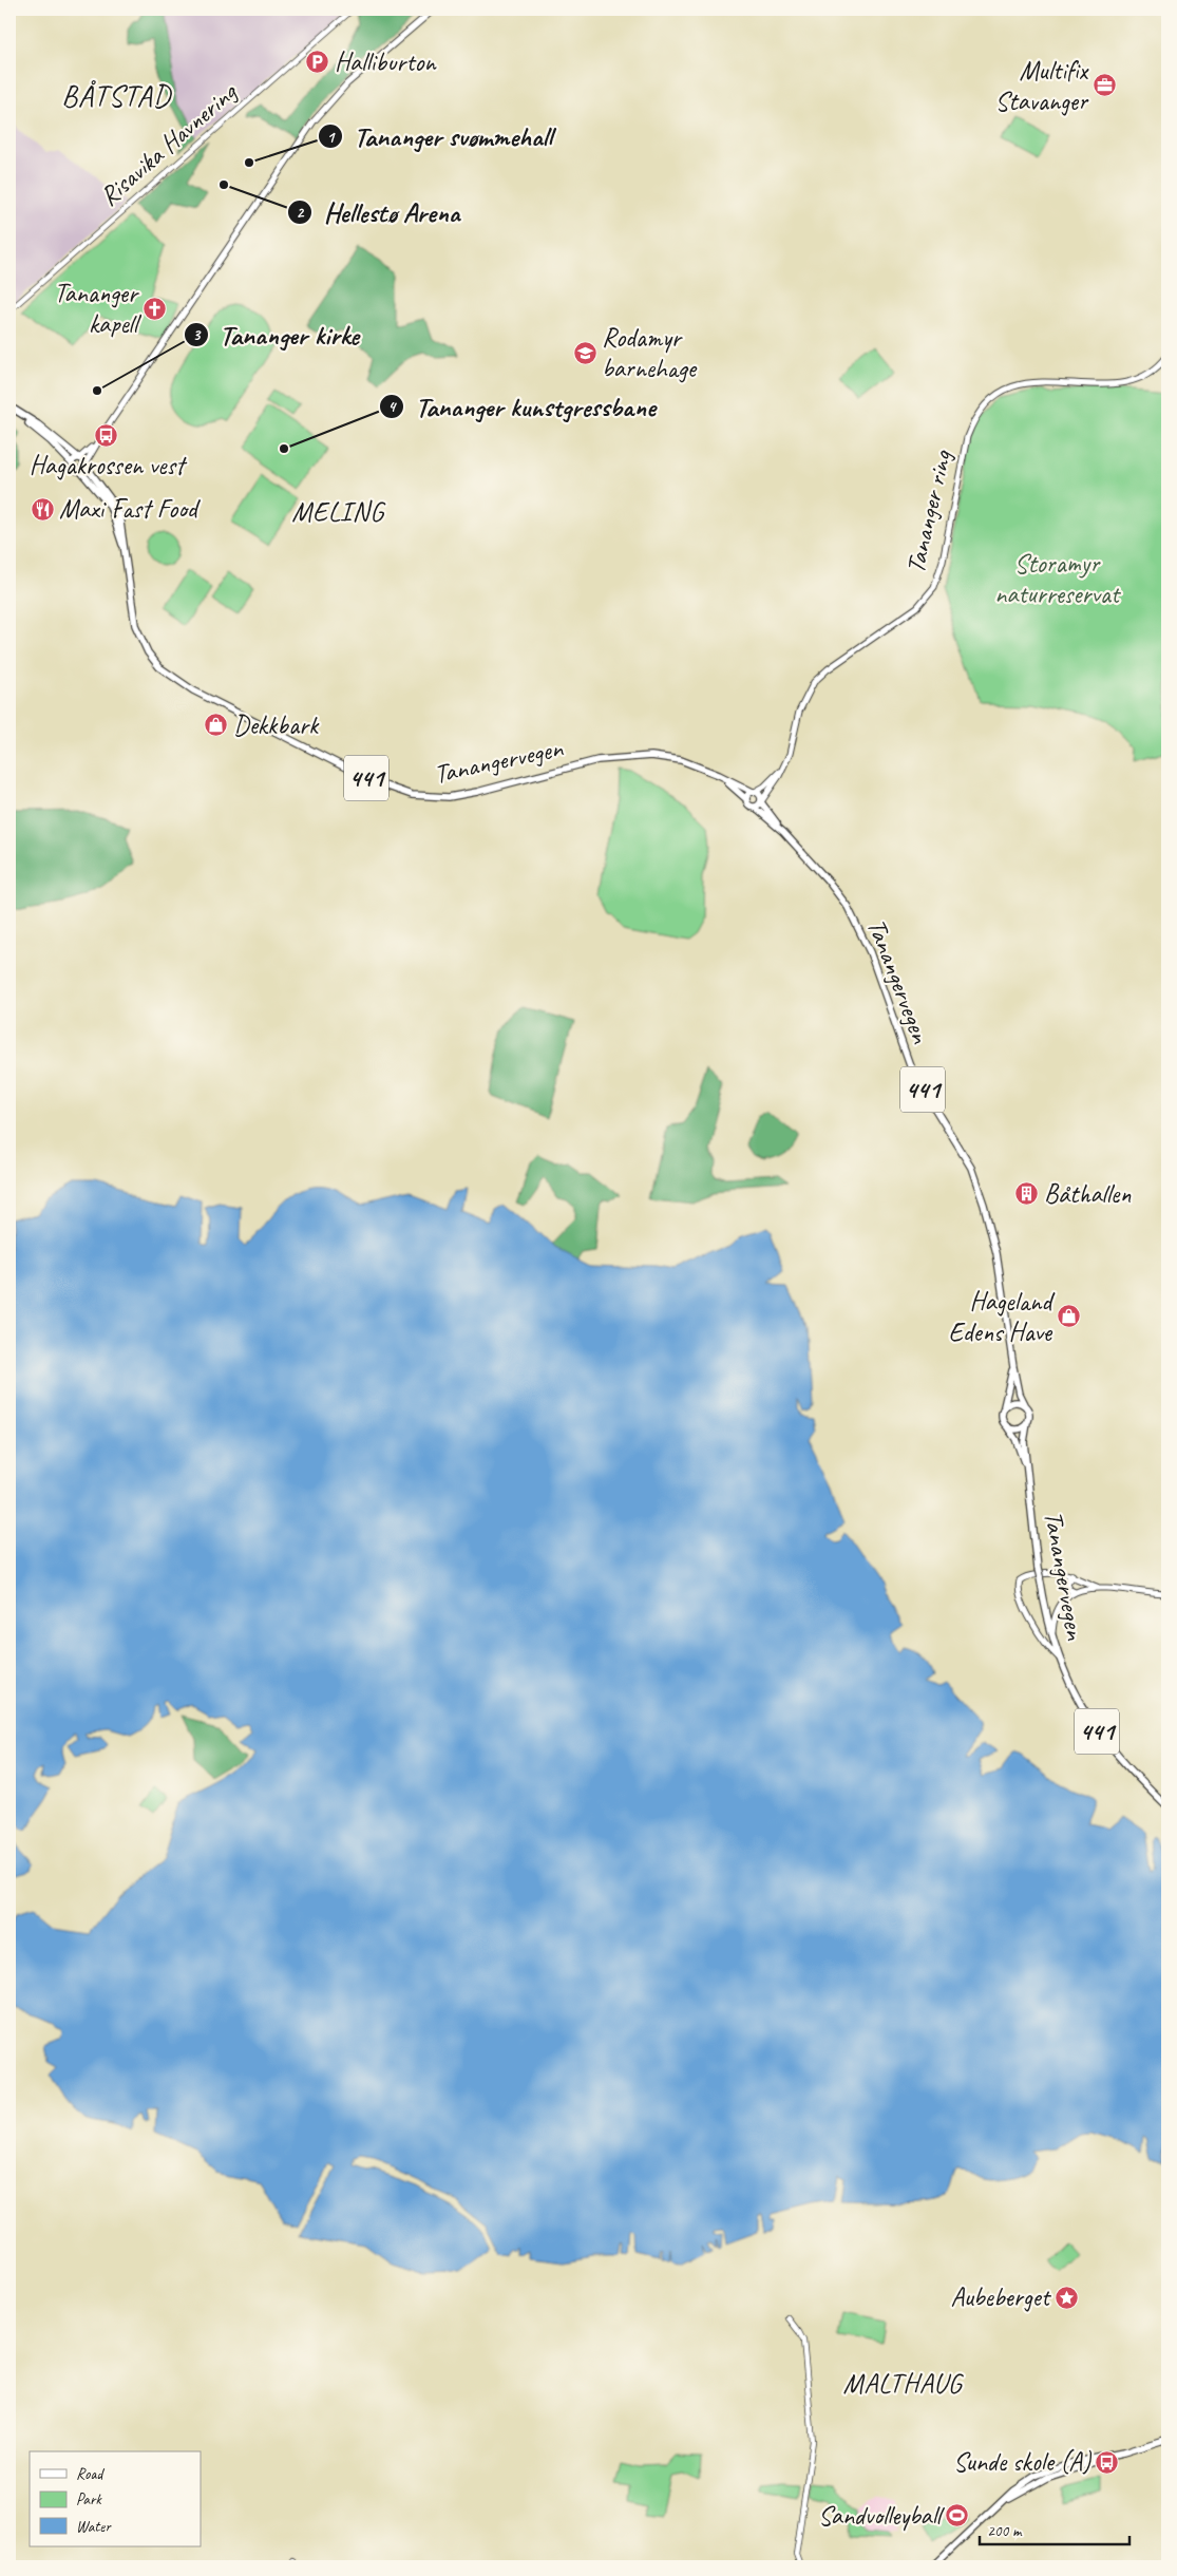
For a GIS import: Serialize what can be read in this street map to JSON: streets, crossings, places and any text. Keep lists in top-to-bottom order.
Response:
{
  "streets": {
    "main road": ["Tananger ring", "Tanangervegen", "441"],
    "street": ["Risavika Havnering"]
  },
  "crossings": [
    ["Tananger ring", "Tanangervegen"],
    ["Tananger ring", "441"],
    ["Tanangervegen", "441"]
  ],
  "districts": ["BÅTSTAD", "MELING", "MALTHAUG"],
  "parks": ["Storamyr naturreservat"],
  "places": {
    "parking": ["Halliburton"],
    "office": ["Multifix Stavanger"],
    "other": [
      "Tananger svømmehall",
      "Hellestø Arena",
      "Tananger kirke",
      "Tananger kunstgressbane"
    ],
    "church": ["Tananger kapell"],
    "school or university": ["Rodamyr barnehage"],
    "bus stop": ["Hagakrossen vest", "Sunde skole (A)"],
    "restaurant": ["Maxi Fast Food"],
    "shop": ["Dekkbark", "Hageland Edens Have"],
    "building": ["Båthallen"],
    "place": ["Aubeberget"],
    "sports": ["Sandvolleyball"]
  },
  "legend": ["Road", "Park", "Water"],
  "scale_bar": "200 m"
}
